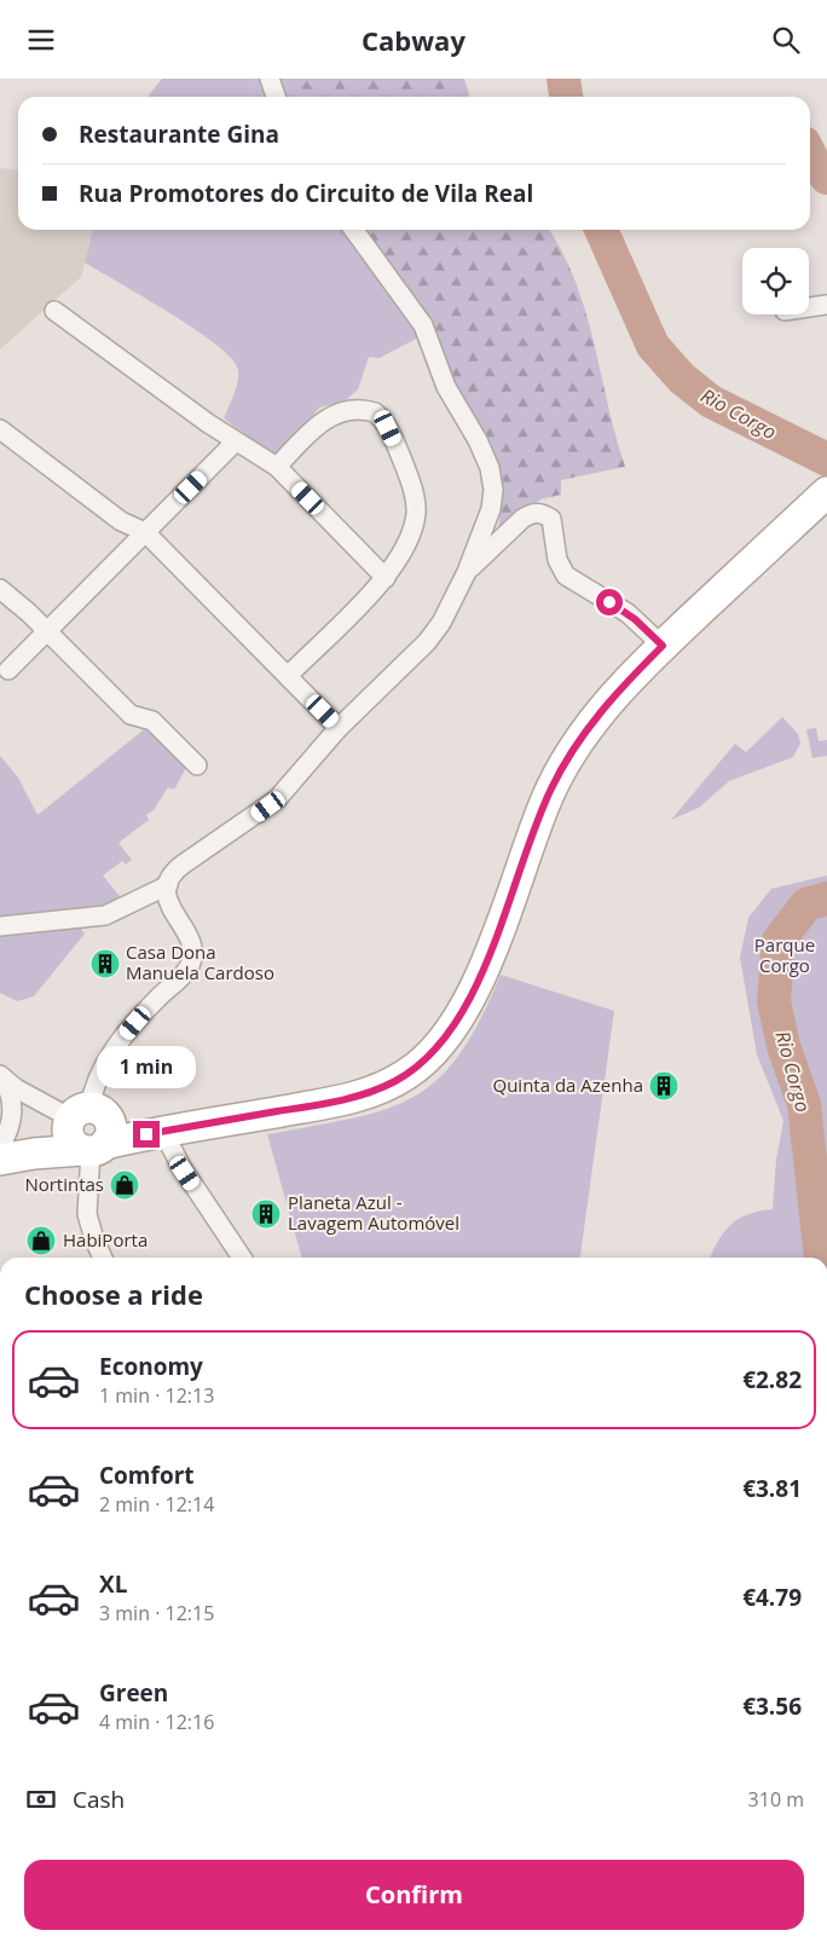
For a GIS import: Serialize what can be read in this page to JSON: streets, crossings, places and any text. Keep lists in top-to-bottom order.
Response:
{
  "water": ["Rio Corgo"],
  "parks": ["Parque Corgo"],
  "places": {
    "building": ["Casa Dona Manuela Cardoso", "Quinta da Azenha", "Planeta Azul - Lavagem Automóvel"],
    "shop": ["Nortintas", "HabiPorta"]
  },
  "page": {
    "header": "Cabway",
    "banner": ["Restaurante Gina", "Rua Promotores do Circuito de Vila Real"],
    "bubble": "1 min",
    "heading": "Choose a ride",
    "list": [
      {
        "name": "Economy",
        "note": "1 min · 12:13",
        "value": "€2.82"
      },
      {
        "name": "Comfort",
        "note": "2 min · 12:14",
        "value": "€3.81"
      },
      {
        "name": "XL",
        "note": "3 min · 12:15",
        "value": "€4.79"
      },
      {
        "name": "Green",
        "note": "4 min · 12:16",
        "value": "€3.56"
      }
    ],
    "pay": ["Cash", "310 m"],
    "buttons": "Confirm"
  }
}
